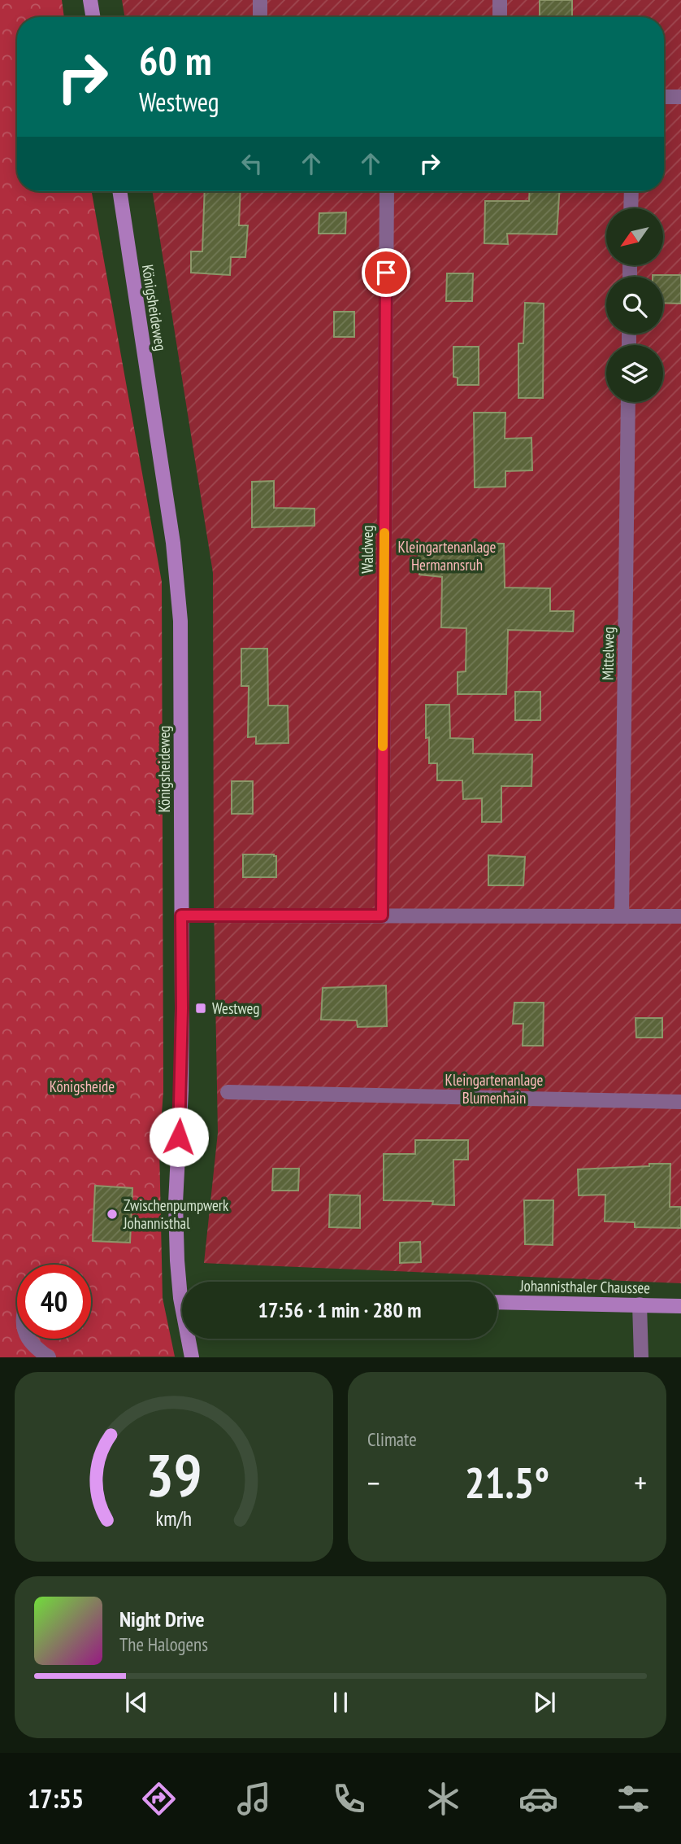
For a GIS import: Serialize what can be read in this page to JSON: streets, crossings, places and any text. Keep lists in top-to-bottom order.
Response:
{
  "streets": {
    "street": [
      "Königsheideweg",
      "Waldweg",
      "Mittelweg",
      "Johannisthaler Chaussee"
    ]
  },
  "parks": ["Kleingartenanlage Hermannsruh", "Kleingartenanlage Blumenhain", "Königsheide"],
  "places": {
    "transit": ["Westweg"],
    "other": ["Zwischenpumpwerk Johannisthal"]
  },
  "north": "bottom left",
  "page": {
    "turn": ["60 m", "Westweg"],
    "limit": "40",
    "trip": "17:56 · 1 min · 280 m",
    "tile": "Climate",
    "heat": ["−", "21.5°", "+"],
    "song": ["Night Drive", "The Halogens"],
    "tabs": "17:55",
    "gauge": ["39", "km/h"]
  }
}
